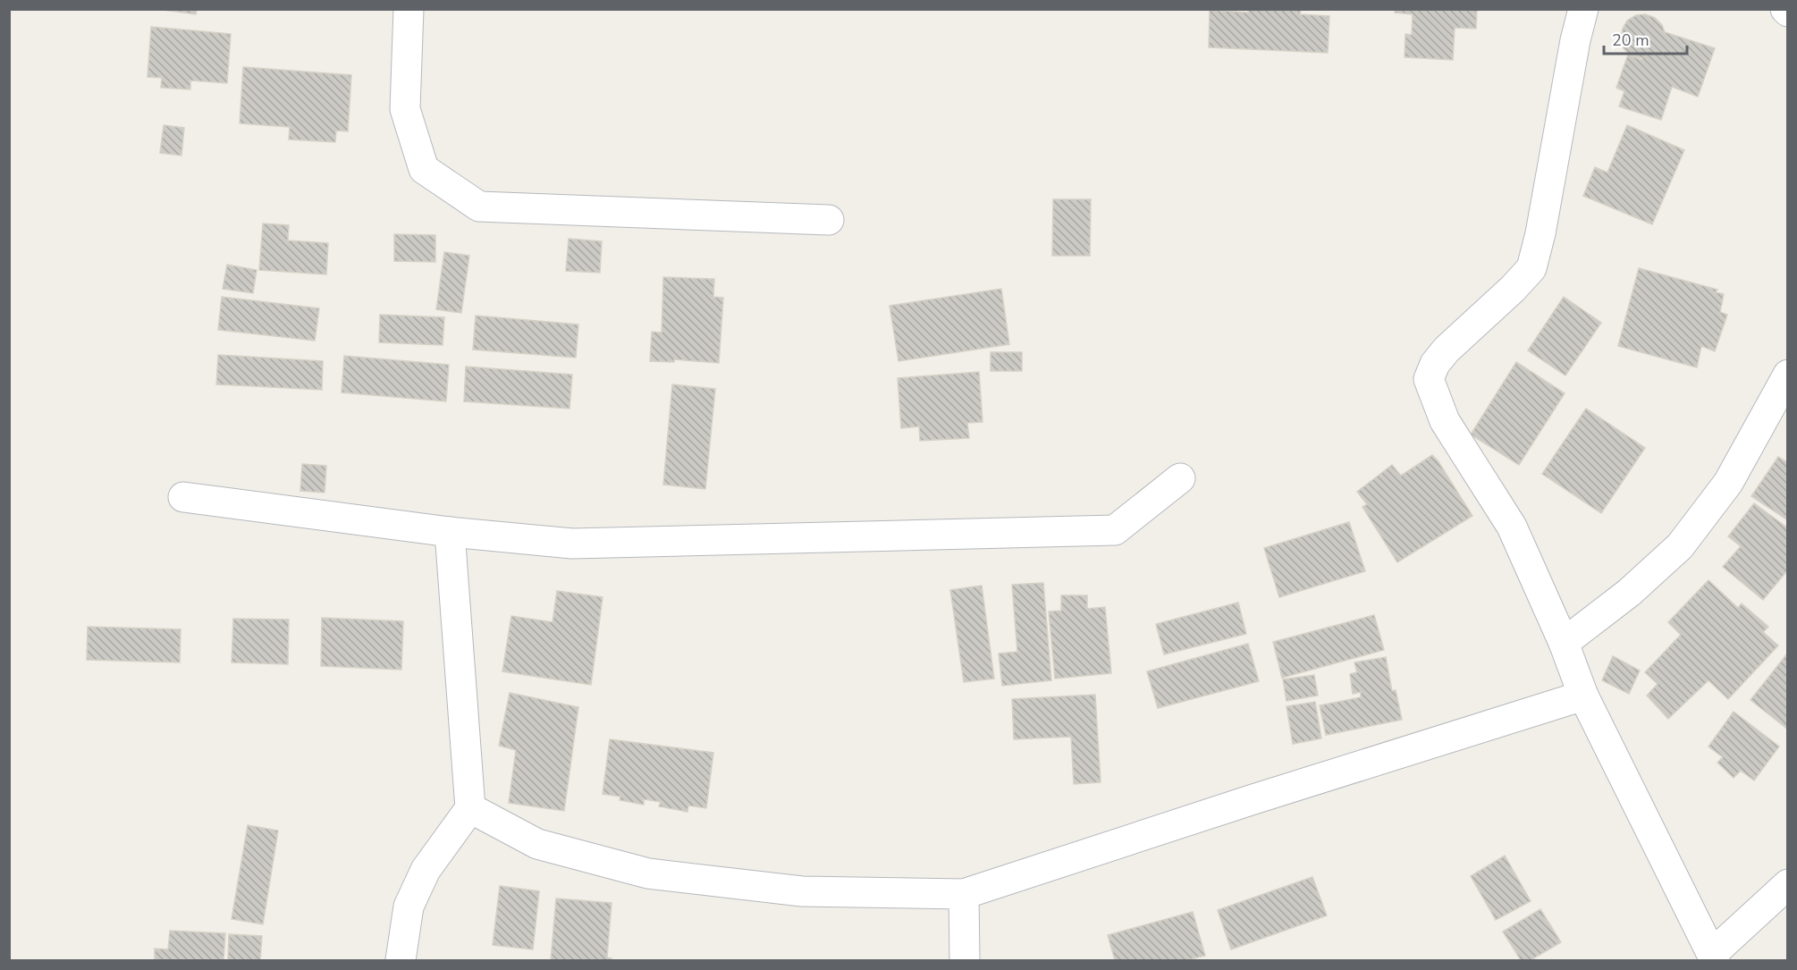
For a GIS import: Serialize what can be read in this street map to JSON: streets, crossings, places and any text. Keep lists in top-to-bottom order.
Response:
{
  "scale_bar": "20 m"
}
